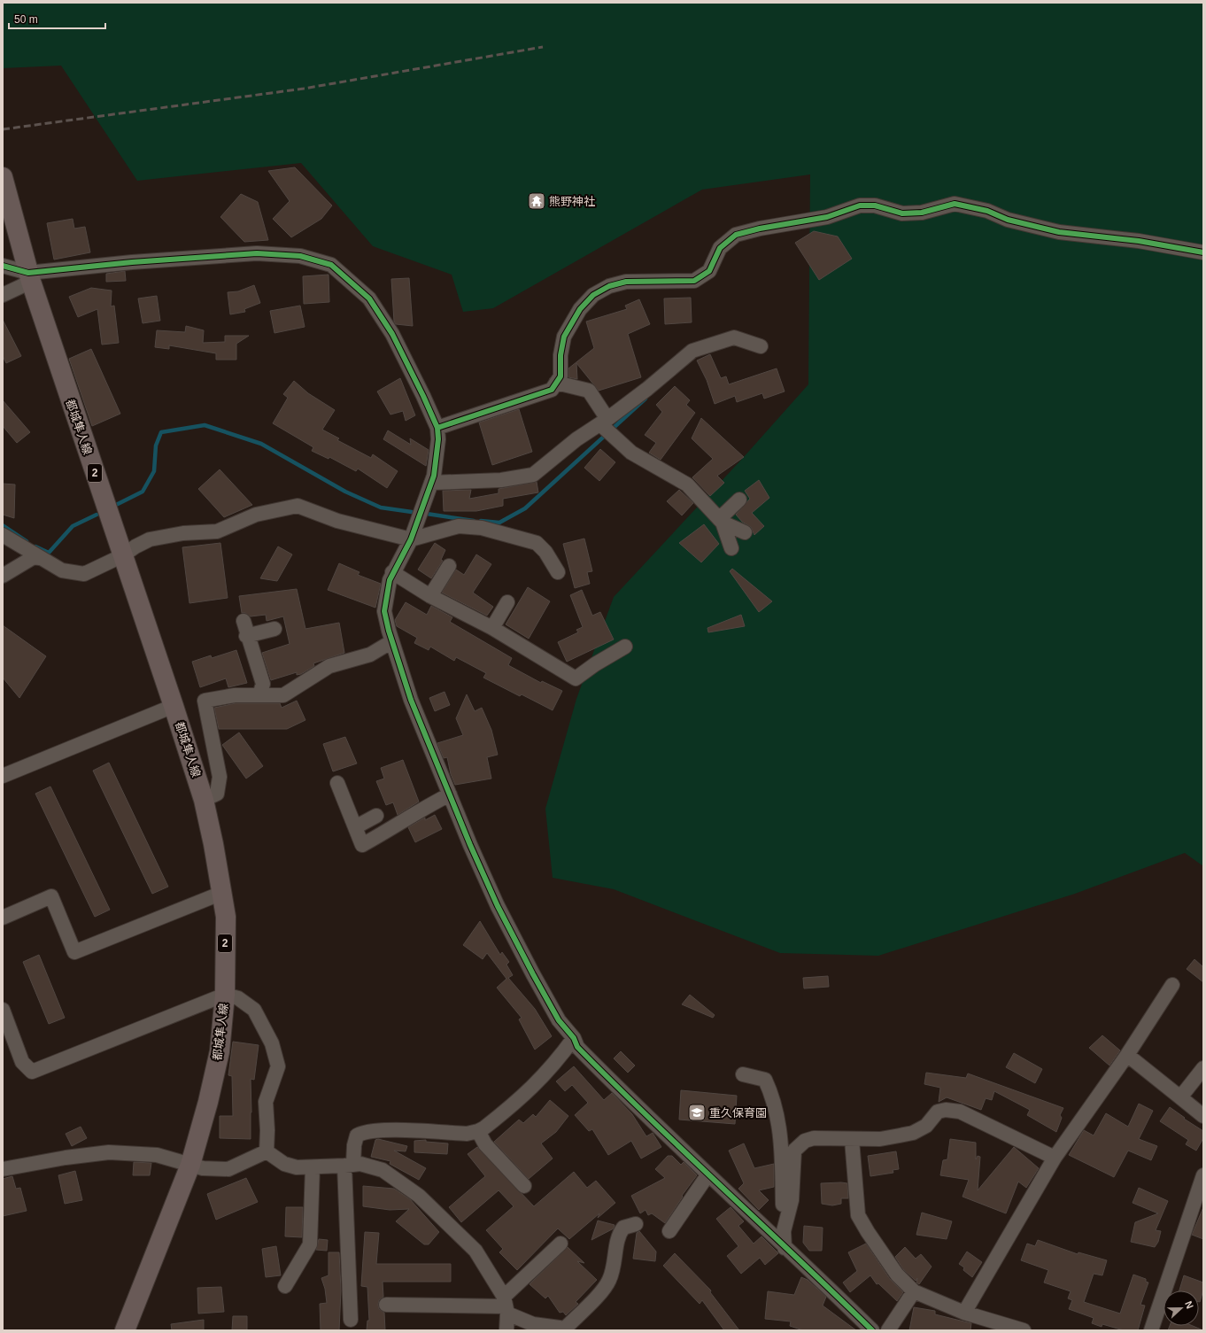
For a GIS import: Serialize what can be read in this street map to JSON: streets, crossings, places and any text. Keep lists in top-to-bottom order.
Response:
{
  "streets": {
    "main road": ["都城隼人線", "2"]
  },
  "places": {
    "temple": ["熊野神社"],
    "school or university": ["重久保育園"]
  },
  "scale_bar": "50 m",
  "north": "right"
}
